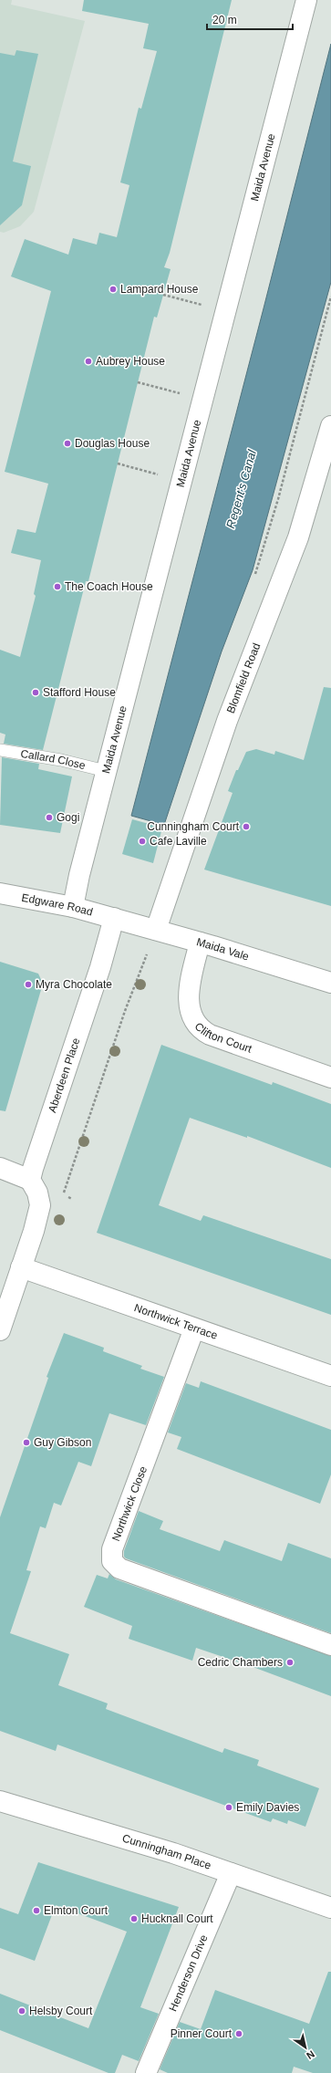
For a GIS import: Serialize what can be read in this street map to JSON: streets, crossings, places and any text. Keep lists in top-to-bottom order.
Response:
{
  "streets": {
    "main road": [
      "Maida Avenue",
      "Blomfield Road",
      "Edgware Road",
      "Maida Vale",
      "Clifton Court",
      "Aberdeen Place",
      "Northwick Terrace",
      "Northwick Close",
      "Cunningham Place",
      "Henderson Drive"
    ],
    "lane": ["Callard Close"]
  },
  "crossings": [
    ["Maida Avenue", "Callard Close"],
    ["Maida Avenue", "Edgware Road"],
    ["Blomfield Road", "Maida Vale"],
    ["Edgware Road", "Maida Vale"],
    ["Edgware Road", "Aberdeen Place"],
    ["Maida Vale", "Clifton Court"],
    ["Maida Vale", "Aberdeen Place"],
    ["Northwick Terrace", "Northwick Close"],
    ["Cunningham Place", "Henderson Drive"]
  ],
  "water": ["Regent's Canal"],
  "places": [
    "Lampard House",
    "Aubrey House",
    "Douglas House",
    "The Coach House",
    "Stafford House",
    "Gogi",
    "Cunningham Court",
    "Cafe Laville",
    "Myra Chocolate",
    "Guy Gibson",
    "Cedric Chambers",
    "Emily Davies",
    "Elmton Court",
    "Hucknall Court",
    "Helsby Court",
    "Pinner Court"
  ],
  "scale_bar": "20 m",
  "north": "bottom right"
}
